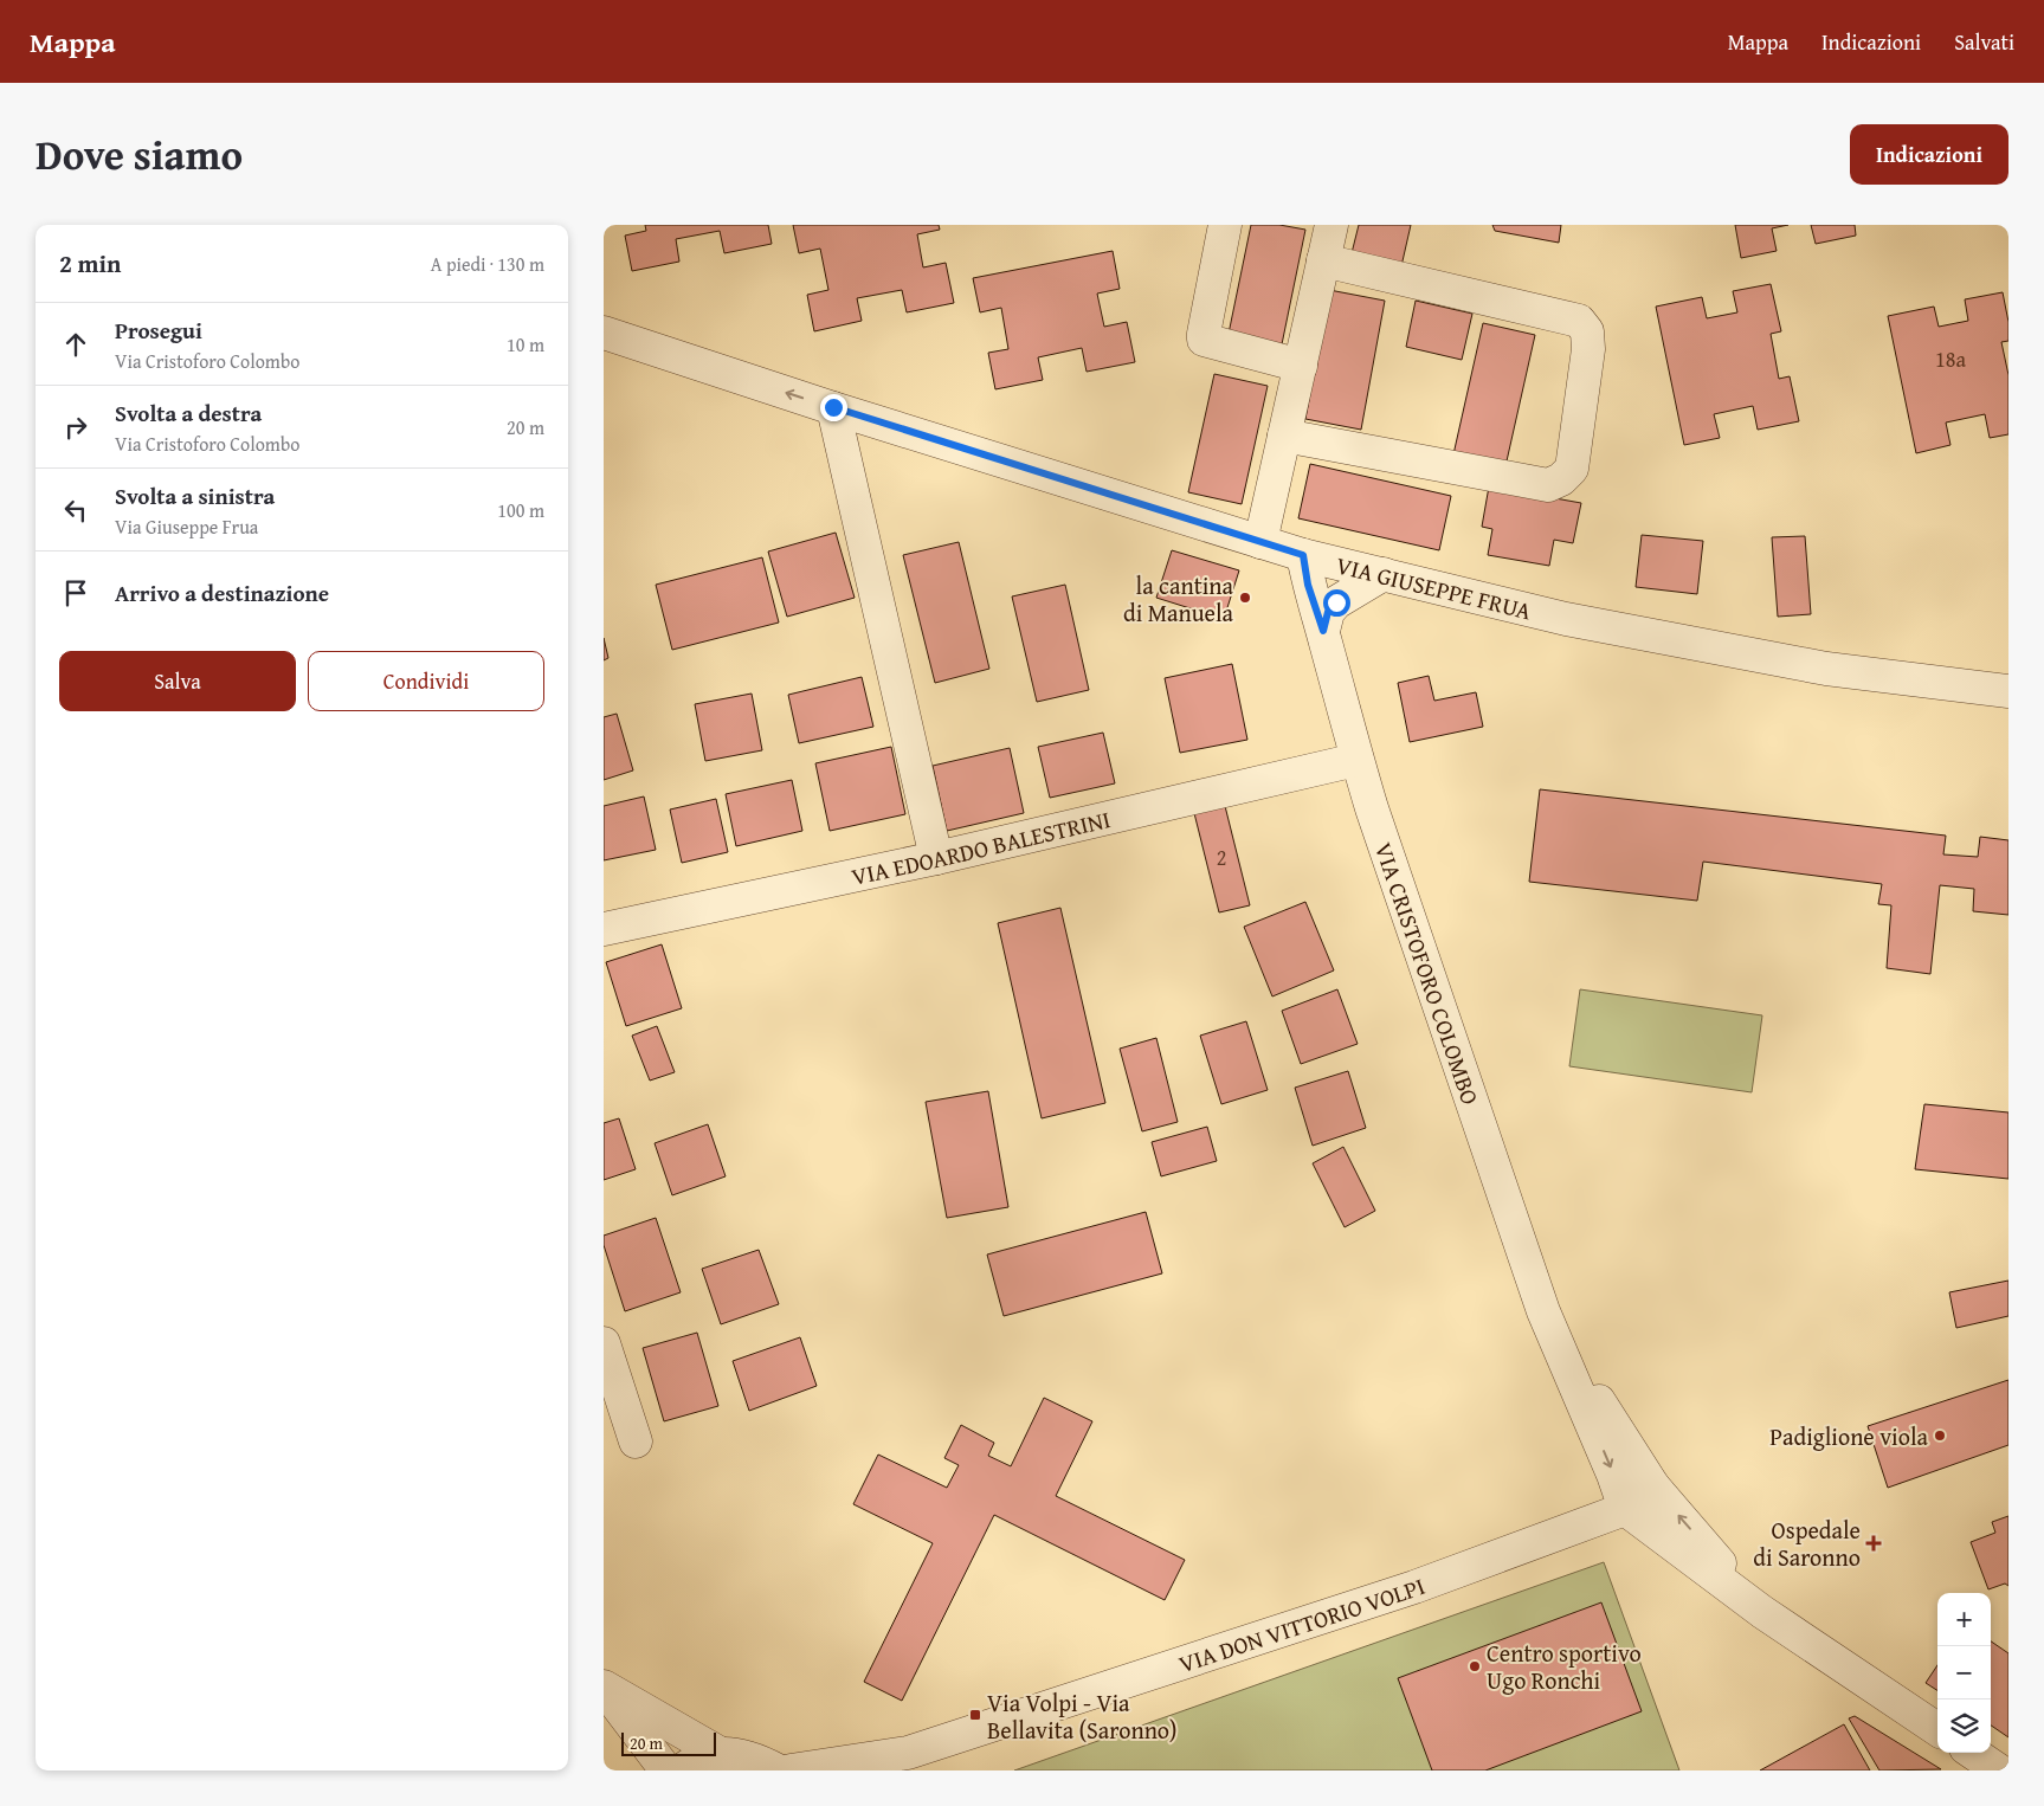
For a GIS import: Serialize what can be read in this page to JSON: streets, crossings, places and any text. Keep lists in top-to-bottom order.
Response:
{
  "streets": {
    "street": [
      "VIA GIUSEPPE FRUA",
      "VIA EDOARDO BALESTRINI",
      "VIA CRISTOFORO COLOMBO",
      "VIA DON VITTORIO VOLPI"
    ]
  },
  "crossings": [
    ["VIA GIUSEPPE FRUA", "VIA CRISTOFORO COLOMBO"],
    ["VIA EDOARDO BALESTRINI", "VIA CRISTOFORO COLOMBO"],
    ["VIA CRISTOFORO COLOMBO", "VIA DON VITTORIO VOLPI"]
  ],
  "places": {
    "other": ["la cantina di Manuela", "Padiglione viola", "Centro sportivo Ugo Ronchi"],
    "health": ["Ospedale di Saronno"],
    "transit": ["Via Volpi - Via Bellavita (Saronno)"]
  },
  "house_numbers": ["18a", "2"],
  "scale_bar": "20 m",
  "page": {
    "header": "Mappa",
    "nav": ["Mappa", "Indicazioni", "Salvati"],
    "title": "Dove siamo",
    "buttons": [
      "Indicazioni",
      ["Salva", "Condividi"]
    ],
    "heading": ["2 min", "A piedi · 130 m"],
    "list": [
      ["Prosegui", "Via Cristoforo Colombo", "10 m"],
      ["Svolta a destra", "Via Cristoforo Colombo", "20 m"],
      ["Svolta a sinistra", "Via Giuseppe Frua", "100 m"],
      "Arrivo a destinazione"
    ],
    "map_buttons": ["+", "−"],
    "scale": "20 m"
  }
}
